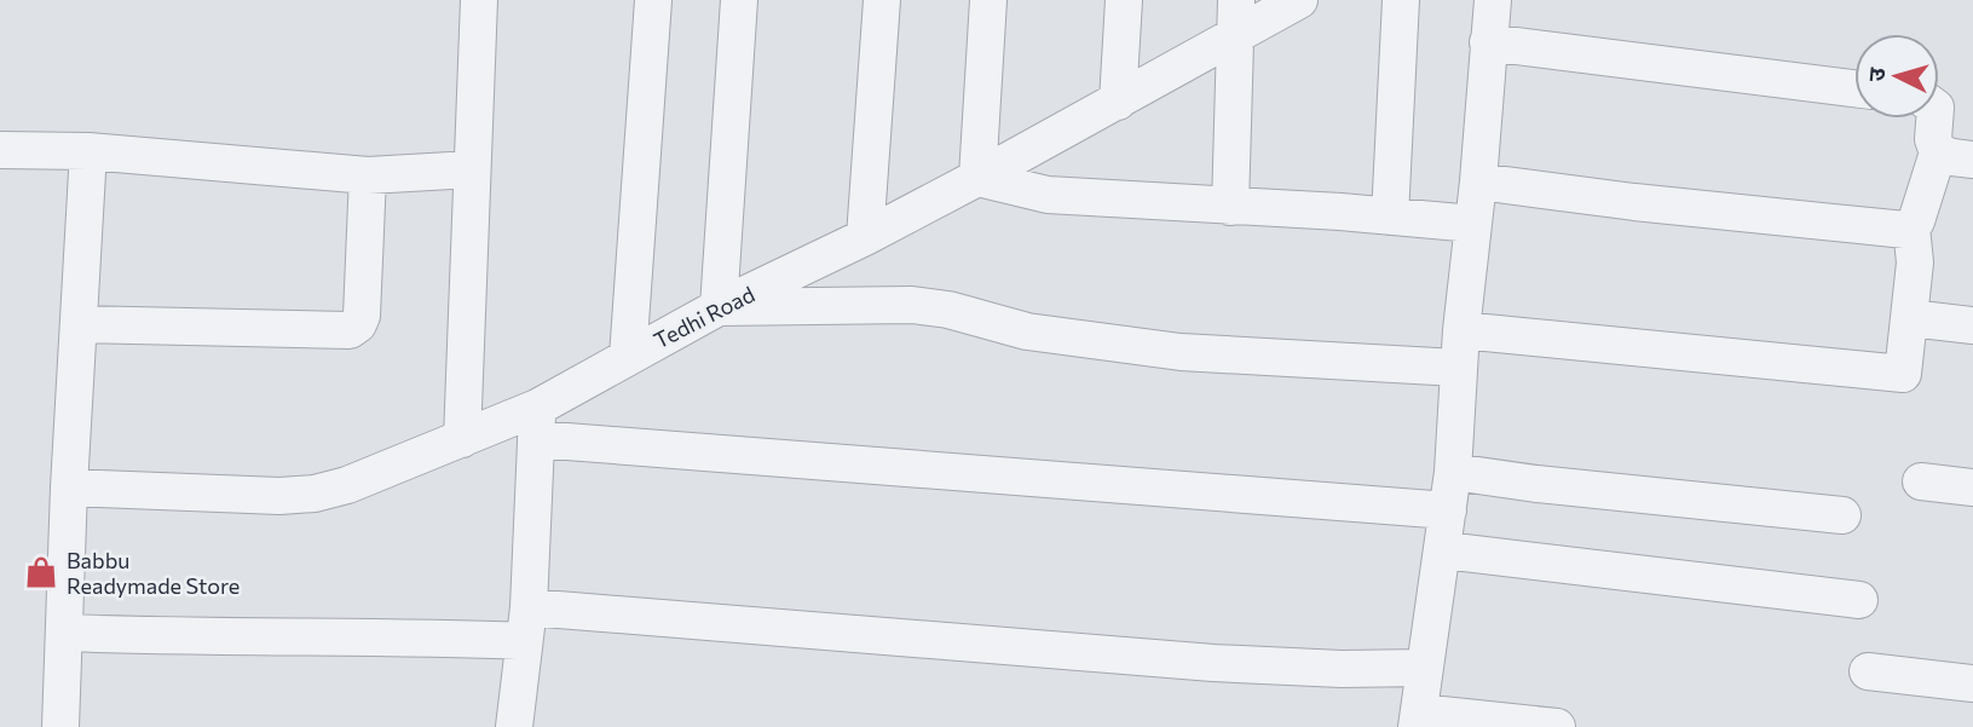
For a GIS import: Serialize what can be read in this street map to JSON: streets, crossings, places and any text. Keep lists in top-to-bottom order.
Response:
{
  "streets": {
    "street": ["Tedhi Road"]
  },
  "places": {
    "shop": ["Babbu Readymade Store"]
  },
  "north": "left"
}
